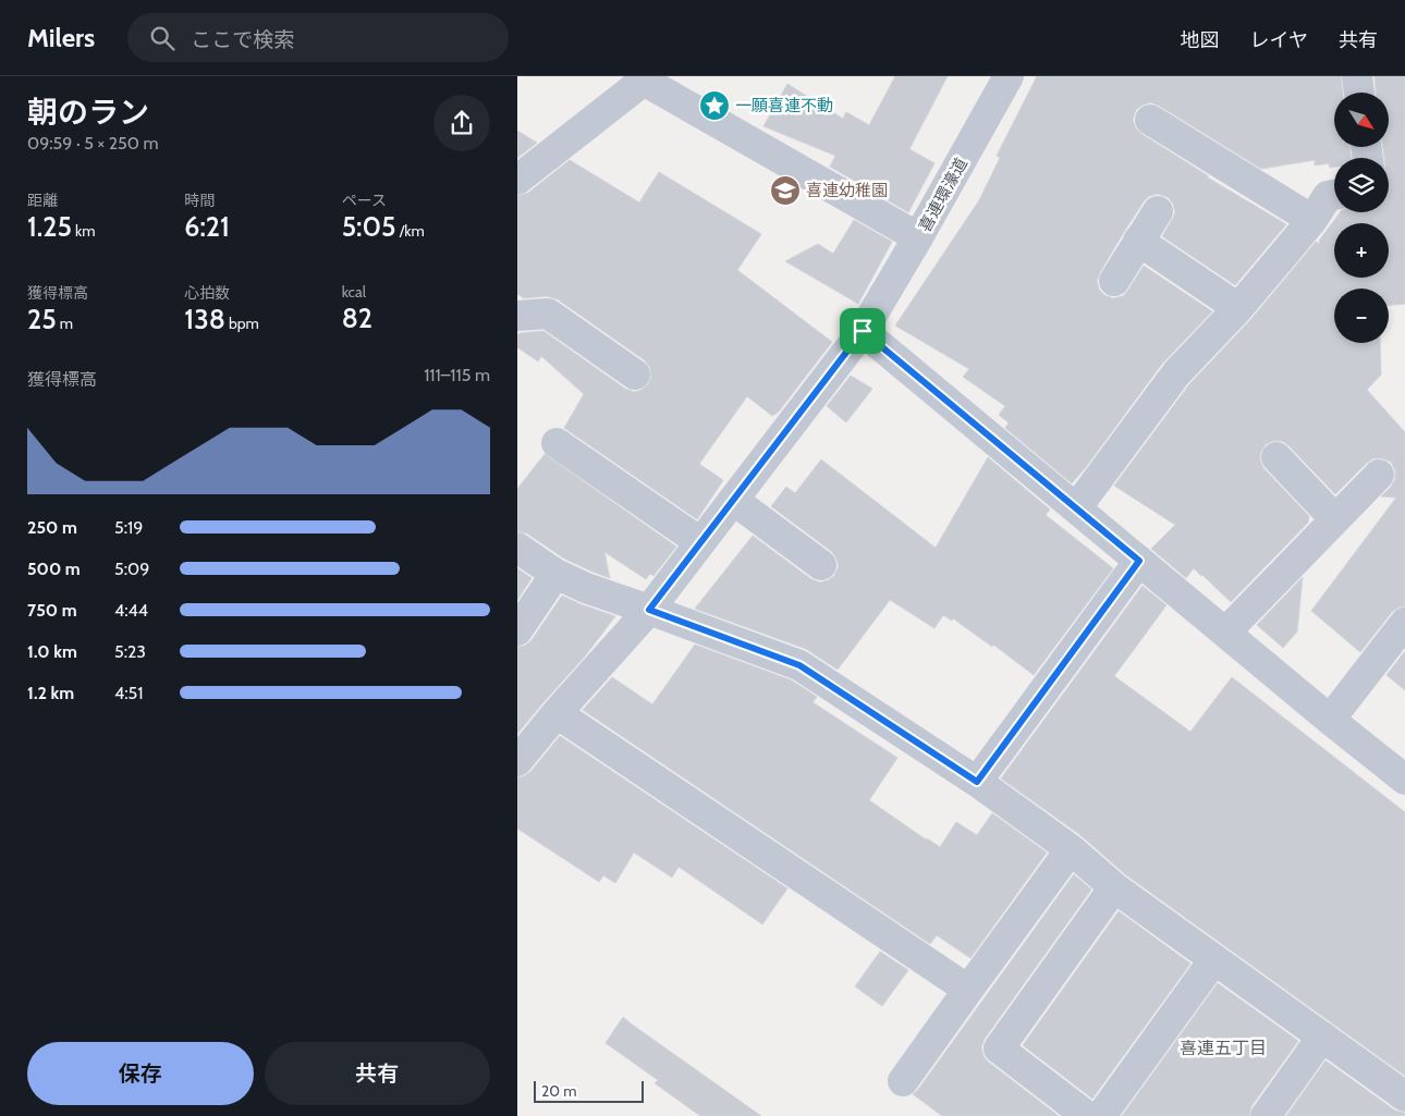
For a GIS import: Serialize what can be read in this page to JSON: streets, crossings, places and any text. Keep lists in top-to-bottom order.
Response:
{
  "streets": {
    "street": ["喜連環濠道"]
  },
  "districts": ["喜連五丁目"],
  "places": {
    "place": ["一願喜連不動"],
    "school or university": ["喜連幼稚園"]
  },
  "scale_bar": "20 m",
  "north": "bottom right",
  "page": {
    "header": "Milers",
    "search": "ここで検索",
    "nav": ["地図", "レイヤ", "共有"],
    "heading": ["朝のラン", "09:59 · 5 × 250 m"],
    "map_buttons": ["+", "−"],
    "stats": [
      ["距離", "1.25 km"],
      ["時間", "6:21"],
      ["ペース", "5:05 /km"],
      ["獲得標高", "25 m"],
      ["心拍数", "138 bpm"],
      ["kcal", "82"]
    ],
    "chart": ["獲得標高", "111–115 m"],
    "list": [
      {
        "name": "250 m",
        "note": "5:19"
      },
      {
        "name": "500 m",
        "note": "5:09"
      },
      {
        "name": "750 m",
        "note": "4:44"
      },
      {
        "name": "1.0 km",
        "note": "5:23"
      },
      {
        "name": "1.2 km",
        "note": "4:51"
      }
    ],
    "buttons": ["保存", "共有"],
    "scale": "20 m"
  }
}
